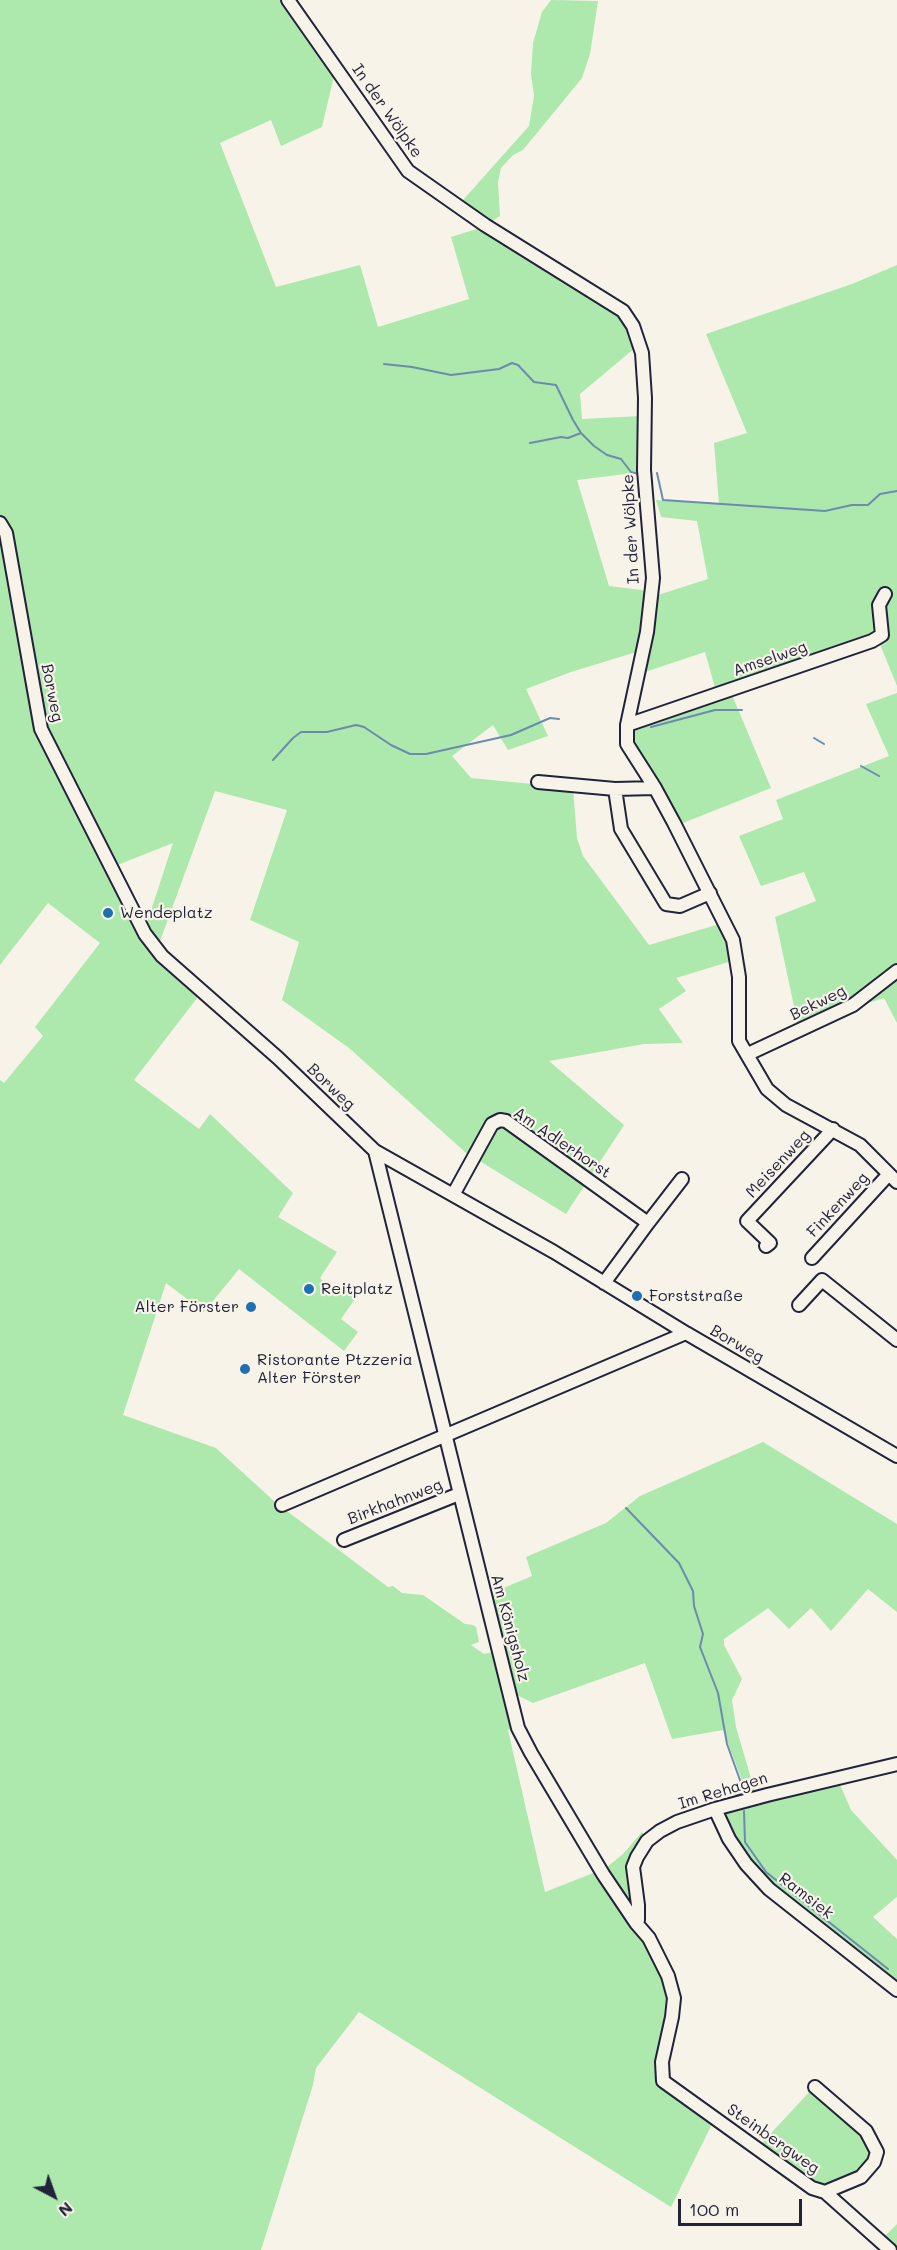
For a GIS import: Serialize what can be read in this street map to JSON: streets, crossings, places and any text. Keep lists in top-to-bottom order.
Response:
{
  "streets": {
    "street": [
      "In der Wölpke",
      "Amselweg",
      "Borweg",
      "Bekweg",
      "Am Adlerhorst",
      "Meisenweg",
      "Finkenweg",
      "Birkhahnweg",
      "Am Königsholz",
      "Im Rehagen",
      "Ramsiek",
      "Steinbergweg"
    ]
  },
  "crossings": [
    ["In der Wölpke", "Amselweg"],
    ["In der Wölpke", "Bekweg"],
    ["In der Wölpke", "Meisenweg"],
    ["In der Wölpke", "Finkenweg"],
    ["Borweg", "Am Adlerhorst"],
    ["Borweg", "Am Königsholz"],
    ["Birkhahnweg", "Am Königsholz"],
    ["Am Königsholz", "Im Rehagen"],
    ["Am Königsholz", "Steinbergweg"],
    ["Im Rehagen", "Ramsiek"]
  ],
  "places": [
    "Wendeplatz",
    "Reitplatz",
    "Forststraße",
    "Alter Förster",
    "Ristorante Ptzzeria Alter Förster"
  ],
  "scale_bar": "100 m",
  "north": "bottom right"
}
